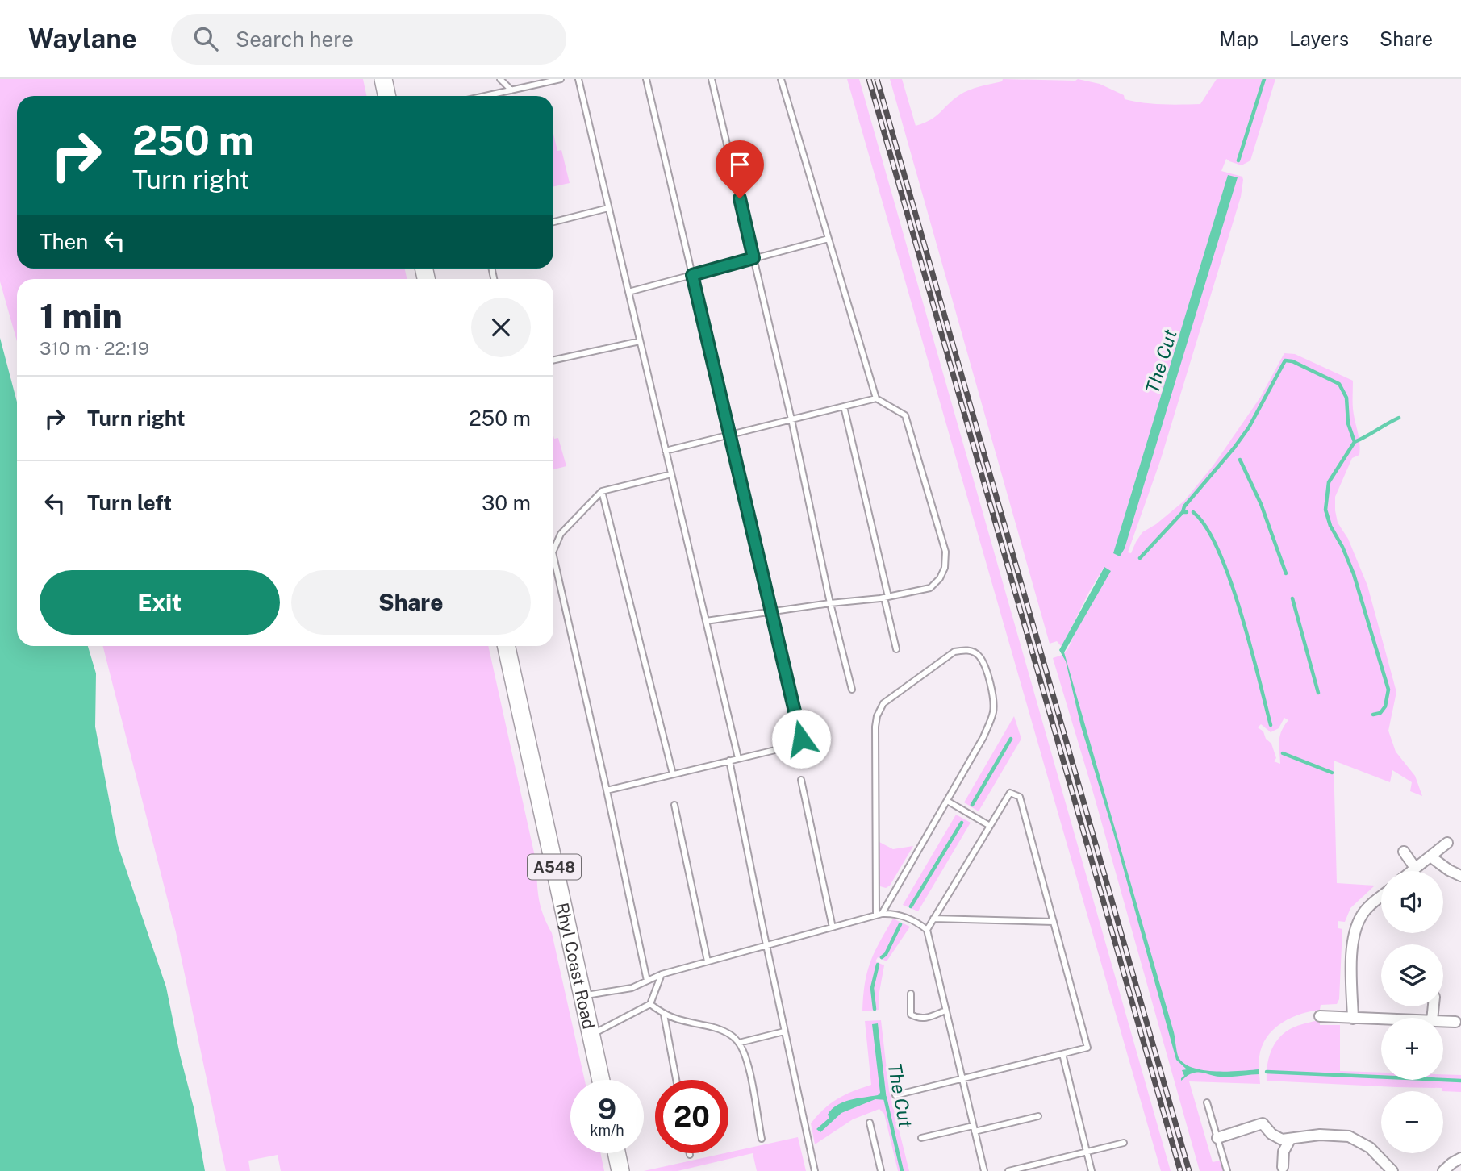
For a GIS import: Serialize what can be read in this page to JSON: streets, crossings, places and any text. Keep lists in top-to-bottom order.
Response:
{
  "streets": {
    "main road": ["A548", "Rhyl Coast Road"]
  },
  "water": ["The Cut"],
  "page": {
    "header": "Waylane",
    "search": "Search here",
    "nav": ["Map", "Layers", "Share"],
    "turn": ["250 m", "Turn right"],
    "then": "Then",
    "heading": ["1 min", "310 m · 22:19"],
    "list": [
      {
        "name": "Turn right",
        "value": "250 m"
      },
      {
        "name": "Turn left",
        "value": "30 m"
      }
    ],
    "buttons": ["Exit", "Share"],
    "map_buttons": ["+", "−"],
    "speed": "9 km/h",
    "limit": "20"
  }
}
